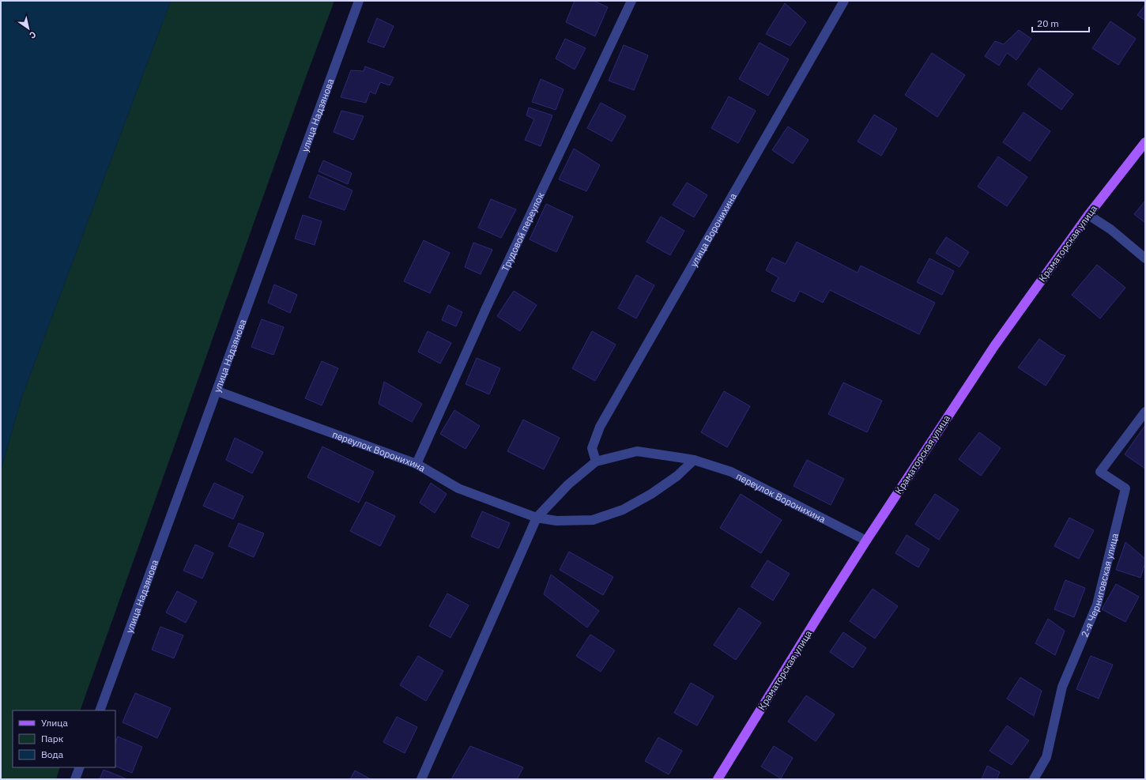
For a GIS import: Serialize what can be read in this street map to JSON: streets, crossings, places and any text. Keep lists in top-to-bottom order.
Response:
{
  "streets": {
    "main road": ["Краматорская улица"],
    "street": [
      "улица Надзянова",
      "улица Воронихина",
      "Трудовой переулок",
      "переулок Воронихина",
      "2-я Черниговская улица"
    ]
  },
  "crossings": [
    ["улица Надзянова", "переулок Воронихина"],
    ["улица Воронихина", "переулок Воронихина"],
    ["Трудовой переулок", "переулок Воронихина"],
    ["Краматорская улица", "переулок Воронихина"]
  ],
  "legend": ["Улица", "Парк", "Вода"],
  "scale_bar": "20 m",
  "north": "bottom right"
}
